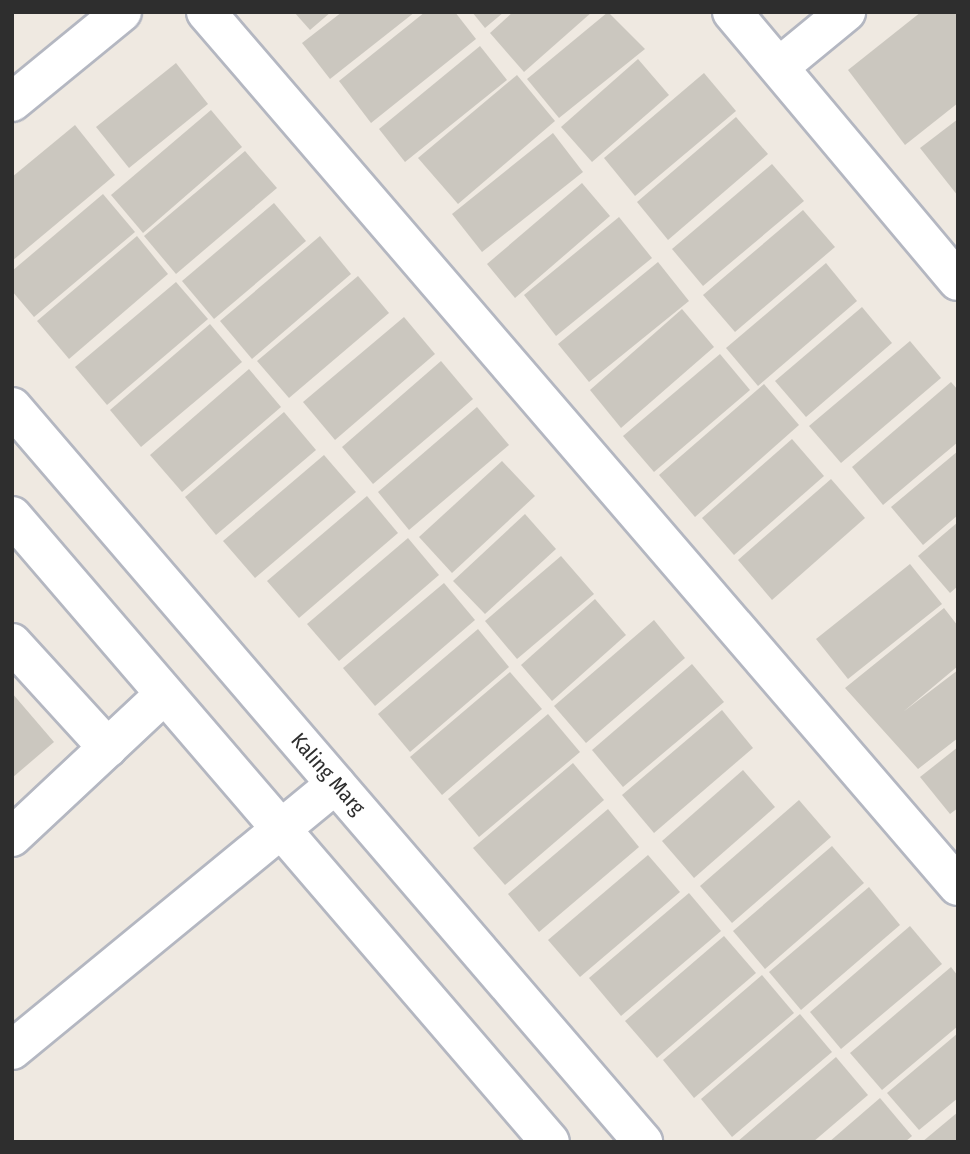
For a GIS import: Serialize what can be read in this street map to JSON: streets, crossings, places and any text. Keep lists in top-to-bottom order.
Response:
{
  "streets": {
    "street": ["Kaling Marg"]
  }
}
